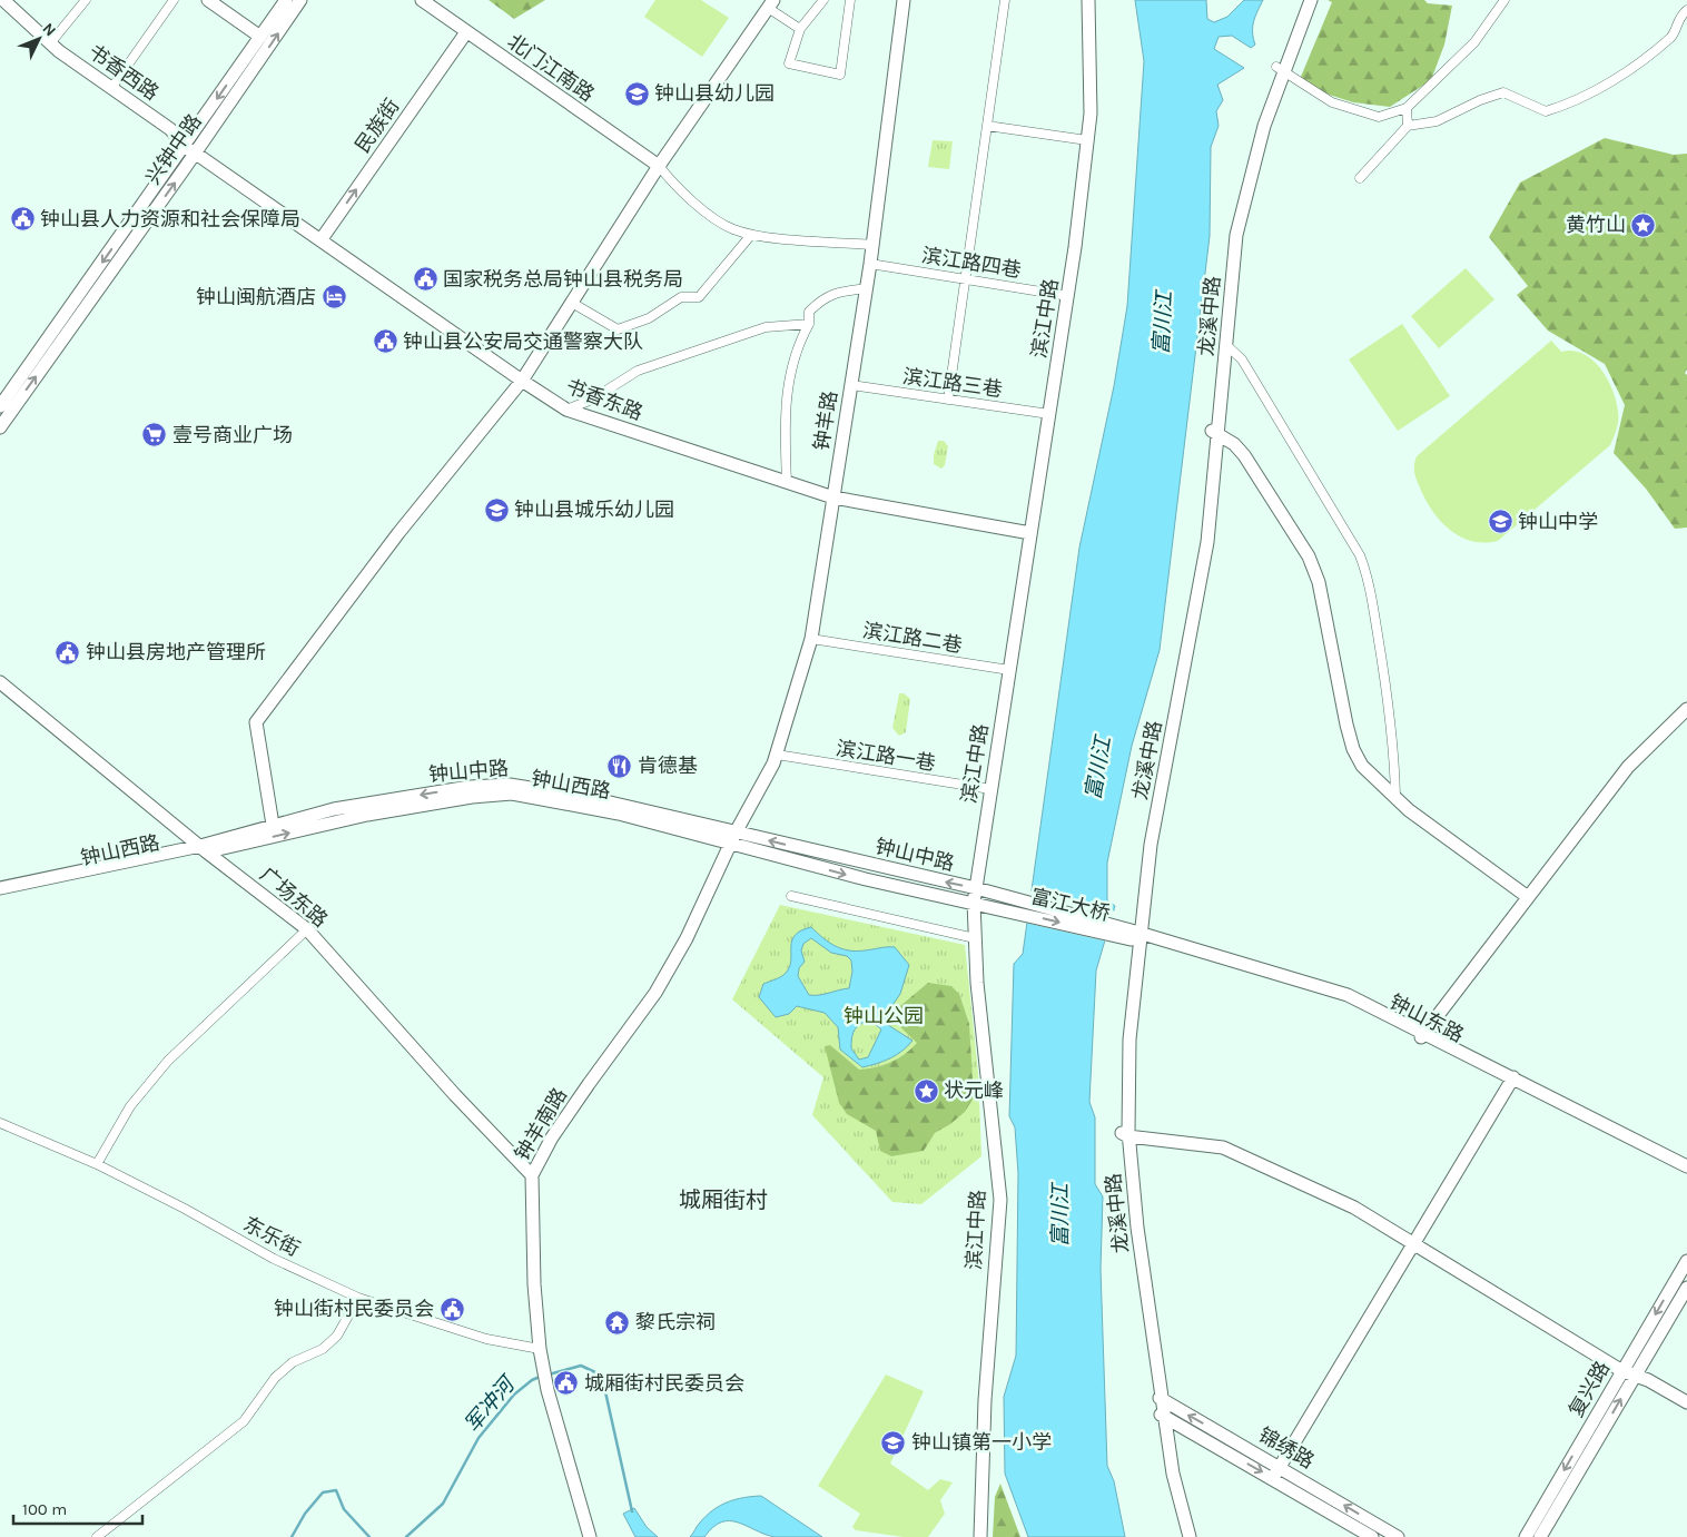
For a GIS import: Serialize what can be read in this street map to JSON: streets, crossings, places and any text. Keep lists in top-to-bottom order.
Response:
{
  "streets": {
    "main road": [
      "北门江南路",
      "书香西路",
      "民族街",
      "兴钟中路",
      "龙溪中路",
      "滨江中路",
      "书香东路",
      "钟羊路",
      "钟山中路",
      "钟山西路",
      "广场东路",
      "富江大桥",
      "钟山东路",
      "钟羊南路",
      "复兴路",
      "锦绣路"
    ],
    "street": [
      "滨江路四巷",
      "滨江路三巷",
      "滨江路二巷",
      "滨江路一巷",
      "东乐街"
    ]
  },
  "crossings": [
    ["北门江南路", "民族街"],
    ["书香西路", "兴钟中路"],
    ["书香西路", "书香东路"],
    ["民族街", "书香东路"],
    ["兴钟中路", "书香东路"],
    ["滨江路四巷", "滨江中路"],
    ["滨江路四巷", "钟羊路"],
    ["龙溪中路", "富江大桥"],
    ["龙溪中路", "钟山东路"],
    ["龙溪中路", "锦绣路"],
    ["滨江中路", "滨江路三巷"],
    ["滨江中路", "书香东路"],
    ["滨江中路", "滨江路二巷"],
    ["滨江中路", "滨江路一巷"],
    ["滨江中路", "钟山中路"],
    ["滨江中路", "钟山西路"],
    ["滨江路三巷", "钟羊路"],
    ["书香东路", "钟羊路"],
    ["钟羊路", "滨江路二巷"],
    ["钟羊路", "滨江路一巷"],
    ["钟羊路", "钟山中路"],
    ["钟羊路", "钟山西路"],
    ["钟羊路", "钟羊南路"],
    ["钟山中路", "钟山西路"],
    ["钟山中路", "广场东路"],
    ["钟山中路", "富江大桥"],
    ["钟山中路", "钟羊南路"],
    ["钟山西路", "广场东路"],
    ["钟山西路", "富江大桥"],
    ["钟山西路", "钟羊南路"],
    ["广场东路", "钟羊南路"],
    ["富江大桥", "钟山东路"],
    ["钟羊南路", "东乐街"]
  ],
  "one_way": ["民族街", "钟山中路", "钟山西路"],
  "districts": ["城厢街村"],
  "water": ["富川江", "军冲河"],
  "parks": ["钟山公园"],
  "places": {
    "school or university": [
      "钟山县幼儿园",
      "钟山县城乐幼儿园",
      "钟山中学",
      "钟山镇第一小学"
    ],
    "public building": [
      "钟山县人力资源和社会保障局",
      "国家税务总局钟山县税务局",
      "钟山县公安局交通警察大队",
      "钟山县房地产管理所",
      "钟山街村民委员会",
      "城厢街村民委员会"
    ],
    "place": ["黄竹山", "状元峰"],
    "hotel": ["钟山闽航酒店"],
    "supermarket": ["壹号商业广场"],
    "restaurant": ["肯德基"],
    "temple": ["黎氏宗祠"]
  },
  "scale_bar": "100 m",
  "north": "top right"
}
